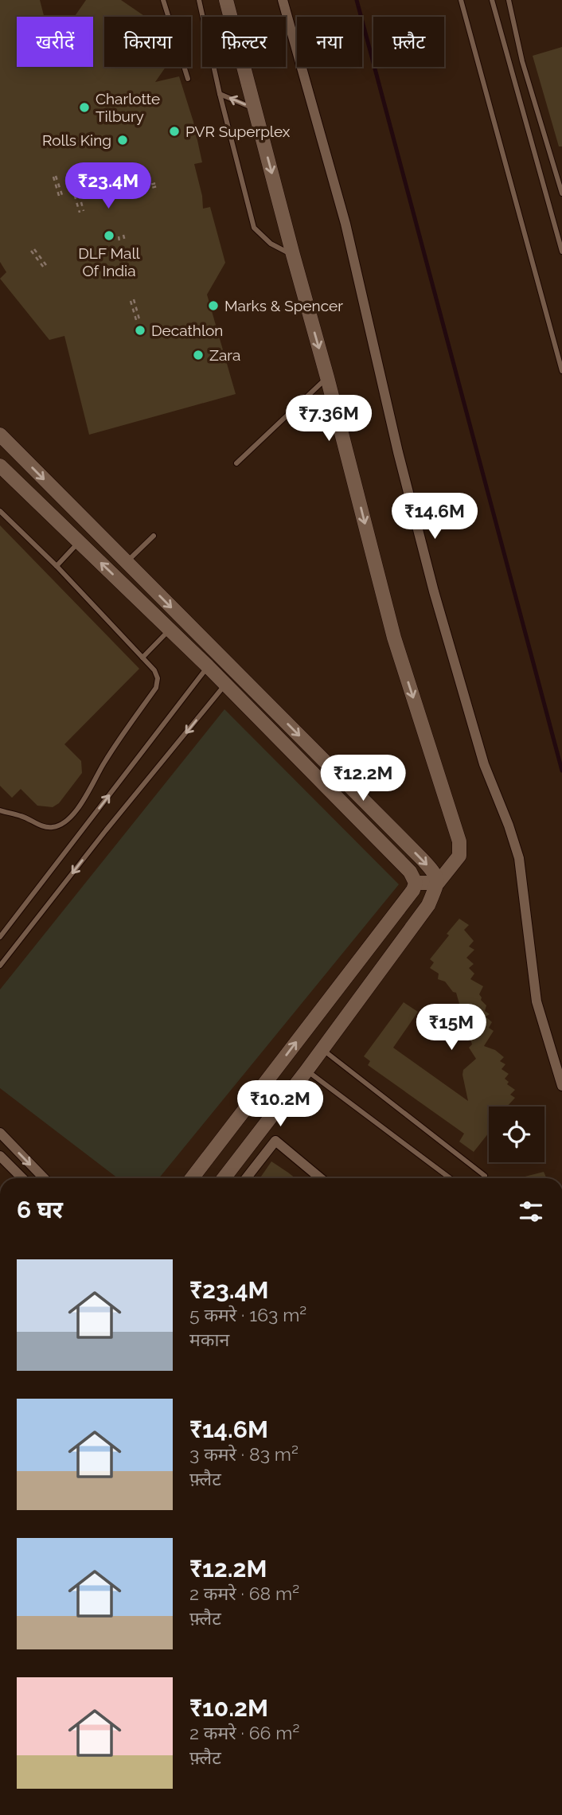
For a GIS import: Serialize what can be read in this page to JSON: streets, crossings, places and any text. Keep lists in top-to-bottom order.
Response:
{
  "places": [
    "Charlotte Tilbury",
    "PVR Superplex",
    "Rolls King",
    "DLF Mall Of India",
    "Marks & Spencer",
    "Decathlon",
    "Zara"
  ],
  "page": {
    "chip": [
      "खरीदें",
      "किराया",
      "फ़िल्टर",
      "नया",
      "फ़्लैट"
    ],
    "price": [
      "₹23.4M",
      "₹7.36M",
      "₹14.6M",
      "₹12.2M",
      "₹15M",
      "₹10.2M"
    ],
    "heading": "6 घर",
    "list": [
      {
        "name": "₹23.4M",
        "note": "5 कमरे · 163 m² · मकान"
      },
      {
        "name": "₹14.6M",
        "note": "3 कमरे · 83 m² · फ़्लैट"
      },
      {
        "name": "₹12.2M",
        "note": "2 कमरे · 68 m² · फ़्लैट"
      },
      {
        "name": "₹10.2M",
        "note": "2 कमरे · 66 m² · फ़्लैट"
      }
    ]
  }
}
